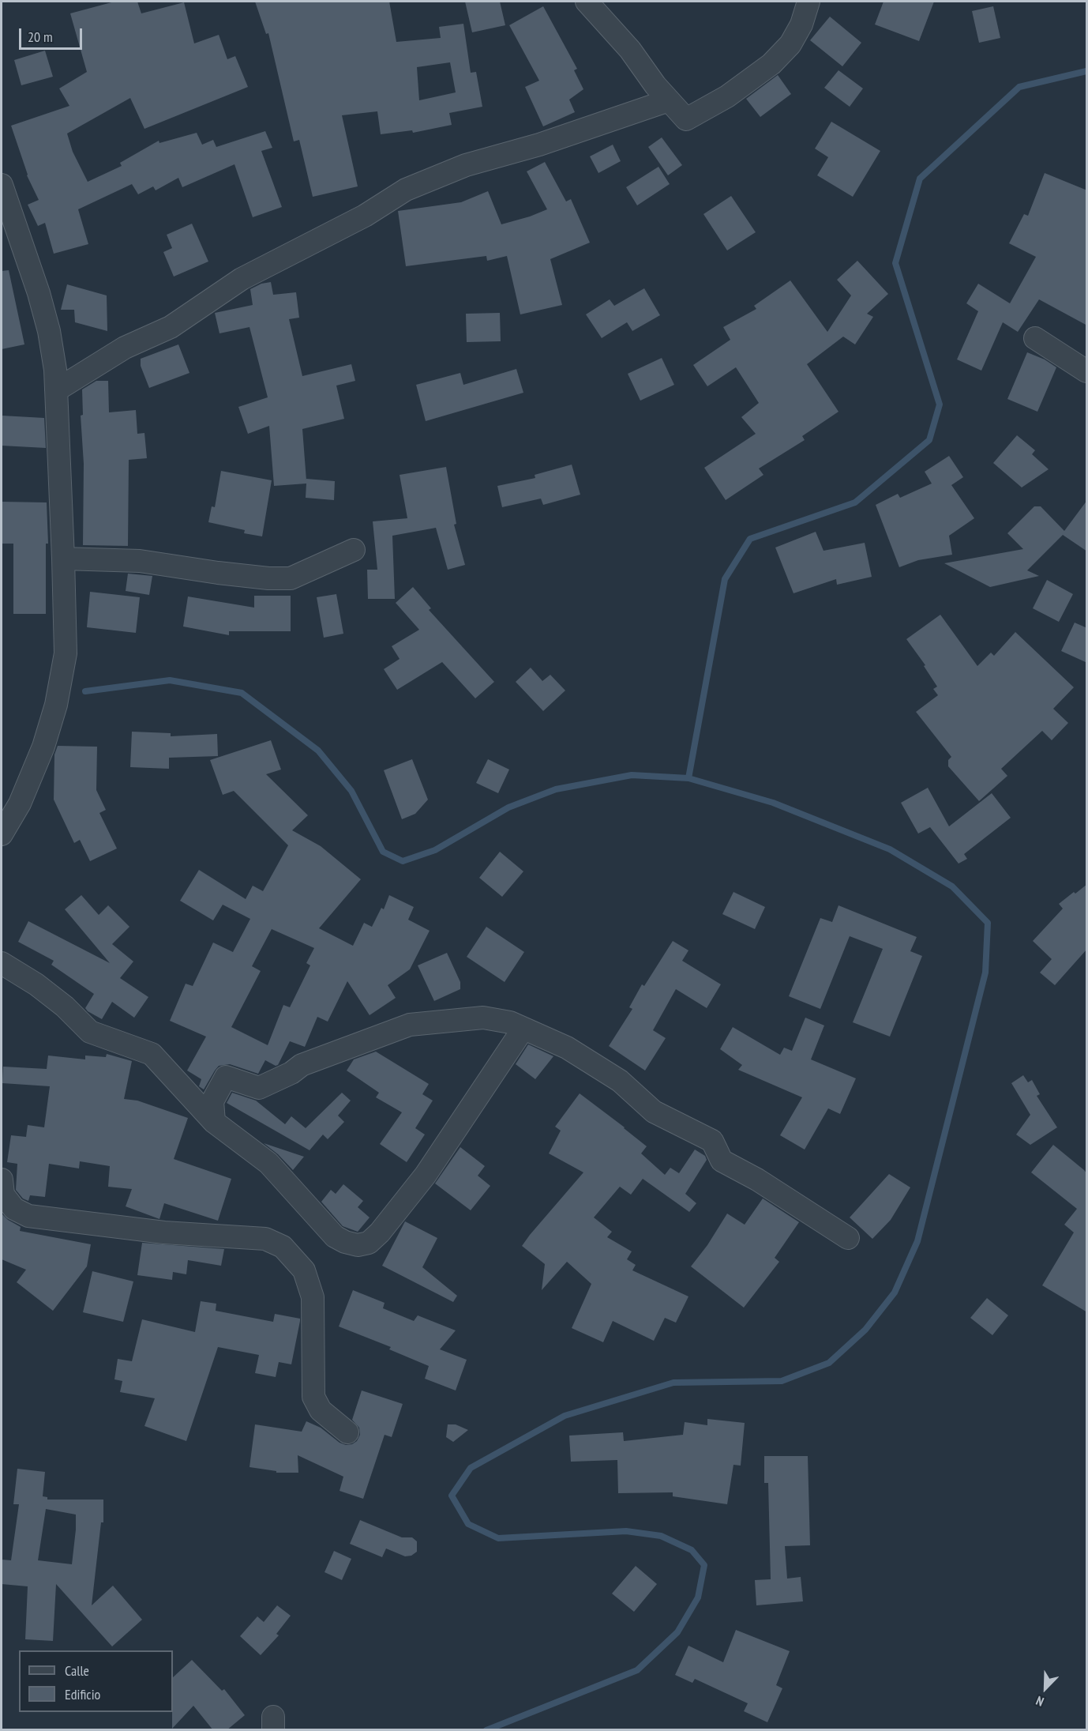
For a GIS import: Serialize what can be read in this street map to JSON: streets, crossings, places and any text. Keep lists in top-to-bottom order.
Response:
{
  "legend": ["Calle", "Edificio"],
  "scale_bar": "20 m",
  "north": "bottom left"
}
